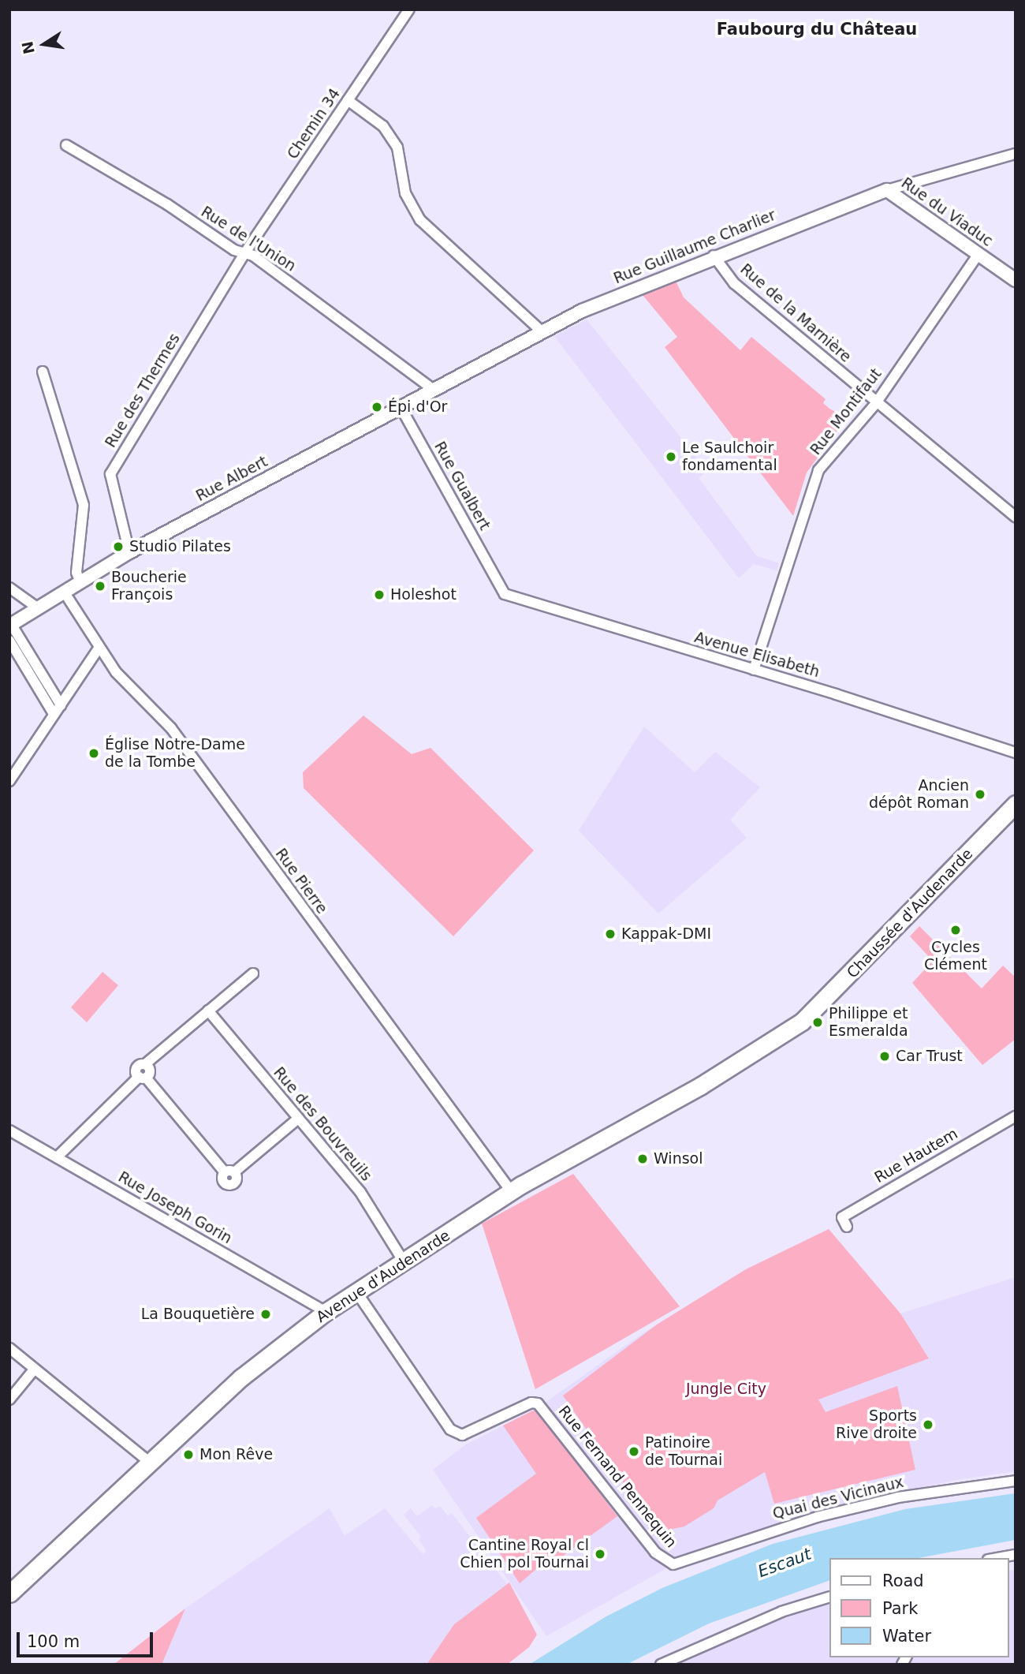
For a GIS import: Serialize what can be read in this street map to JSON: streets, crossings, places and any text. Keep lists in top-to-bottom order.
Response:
{
  "streets": {
    "main road": ["Chaussée d'Audenarde", "Avenue d'Audenarde"],
    "street": [
      "Chemin 34",
      "Rue du Viaduc",
      "Rue de l'Union",
      "Rue Guillaume Charlier",
      "Rue de la Marnière",
      "Rue des Thermes",
      "Rue Montifaut",
      "Rue Albert",
      "Rue Gualbert",
      "Avenue Elisabeth",
      "Rue Pierre",
      "Rue des Bouvreuils",
      "Rue Hautem",
      "Rue Joseph Gorin",
      "Rue Fernand Pennequin",
      "Quai des Vicinaux"
    ]
  },
  "crossings": [
    ["Chemin 34", "Rue de l'Union"],
    ["Chemin 34", "Rue des Thermes"],
    ["Rue du Viaduc", "Rue Guillaume Charlier"],
    ["Rue du Viaduc", "Rue Montifaut"],
    ["Rue de l'Union", "Rue Guillaume Charlier"],
    ["Rue de l'Union", "Rue des Thermes"],
    ["Rue Guillaume Charlier", "Rue de la Marnière"],
    ["Rue Guillaume Charlier", "Rue Albert"],
    ["Rue Guillaume Charlier", "Rue Gualbert"],
    ["Rue de la Marnière", "Rue Montifaut"],
    ["Rue des Thermes", "Rue Albert"],
    ["Rue Montifaut", "Avenue Elisabeth"],
    ["Rue Albert", "Rue Gualbert"],
    ["Rue Albert", "Rue Pierre"],
    ["Rue Gualbert", "Avenue Elisabeth"],
    ["Rue Pierre", "Avenue d'Audenarde"],
    ["Chaussée d'Audenarde", "Avenue d'Audenarde"],
    ["Rue des Bouvreuils", "Avenue d'Audenarde"],
    ["Rue Joseph Gorin", "Avenue d'Audenarde"],
    ["Avenue d'Audenarde", "Rue Fernand Pennequin"],
    ["Rue Fernand Pennequin", "Quai des Vicinaux"]
  ],
  "districts": ["Faubourg du Château"],
  "water": ["Escaut"],
  "parks": ["Jungle City"],
  "places": [
    "Épi d'Or",
    "Le Saulchoir fondamental",
    "Studio Pilates",
    "Boucherie François",
    "Holeshot",
    "Église Notre-Dame de la Tombe",
    "Ancien dépôt Roman",
    "Cycles Clément",
    "Kappak-DMI",
    "Philippe et Esmeralda",
    "Car Trust",
    "Winsol",
    "La Bouquetière",
    "Sports Rive droite",
    "Patinoire de Tournai",
    "Mon Rêve",
    "Cantine Royal cl Chien pol Tournai"
  ],
  "legend": ["Road", "Park", "Water"],
  "scale_bar": "100 m",
  "north": "left"
}
